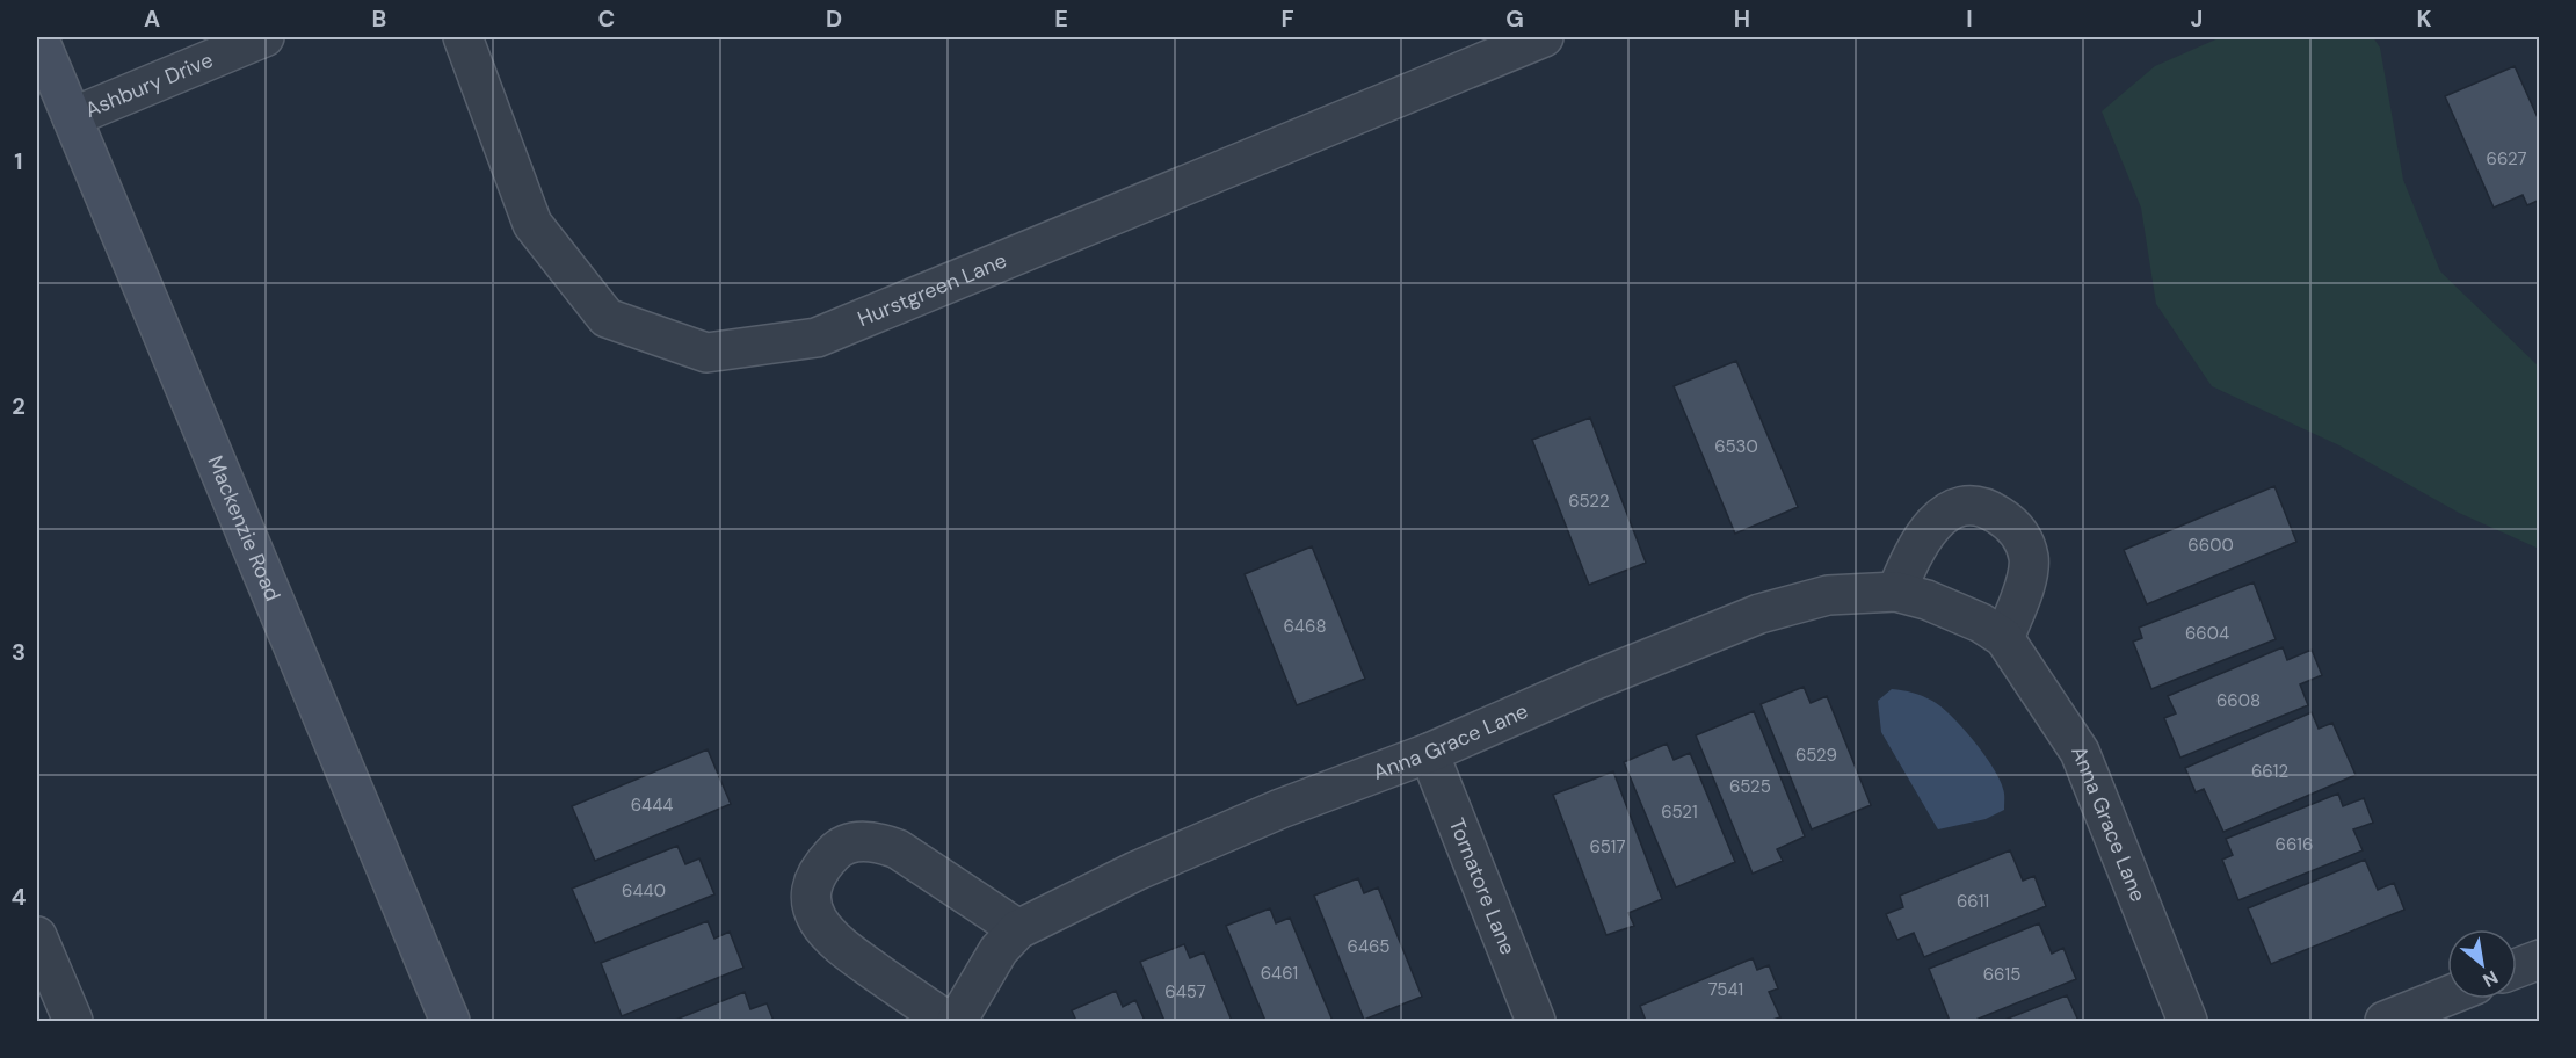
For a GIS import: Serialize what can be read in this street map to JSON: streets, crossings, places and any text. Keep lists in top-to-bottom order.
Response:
{
  "streets": {
    "main road": ["Mackenzie Road"],
    "street": [
      "Ashbury Drive",
      "Hurstgreen Lane",
      "Anna Grace Lane",
      "Tornatore Lane"
    ]
  },
  "crossings": [
    ["Ashbury Drive", "Mackenzie Road"],
    ["Anna Grace Lane", "Tornatore Lane"]
  ],
  "house_numbers": [
    "6627",
    "6530",
    "6522",
    "6600",
    "6468",
    "6604",
    "6608",
    "6529",
    "6612",
    "6525",
    "6444",
    "6521",
    "6616",
    "6517",
    "6440",
    "6611",
    "6465",
    "6461",
    "6615",
    "7541",
    "6457"
  ],
  "north": "bottom right",
  "grid": {
    "columns": [
      "A",
      "B",
      "C",
      "D",
      "E",
      "F",
      "G",
      "H",
      "I",
      "J",
      "K"
    ],
    "rows": [
      "1",
      "2",
      "3",
      "4"
    ]
  }
}
